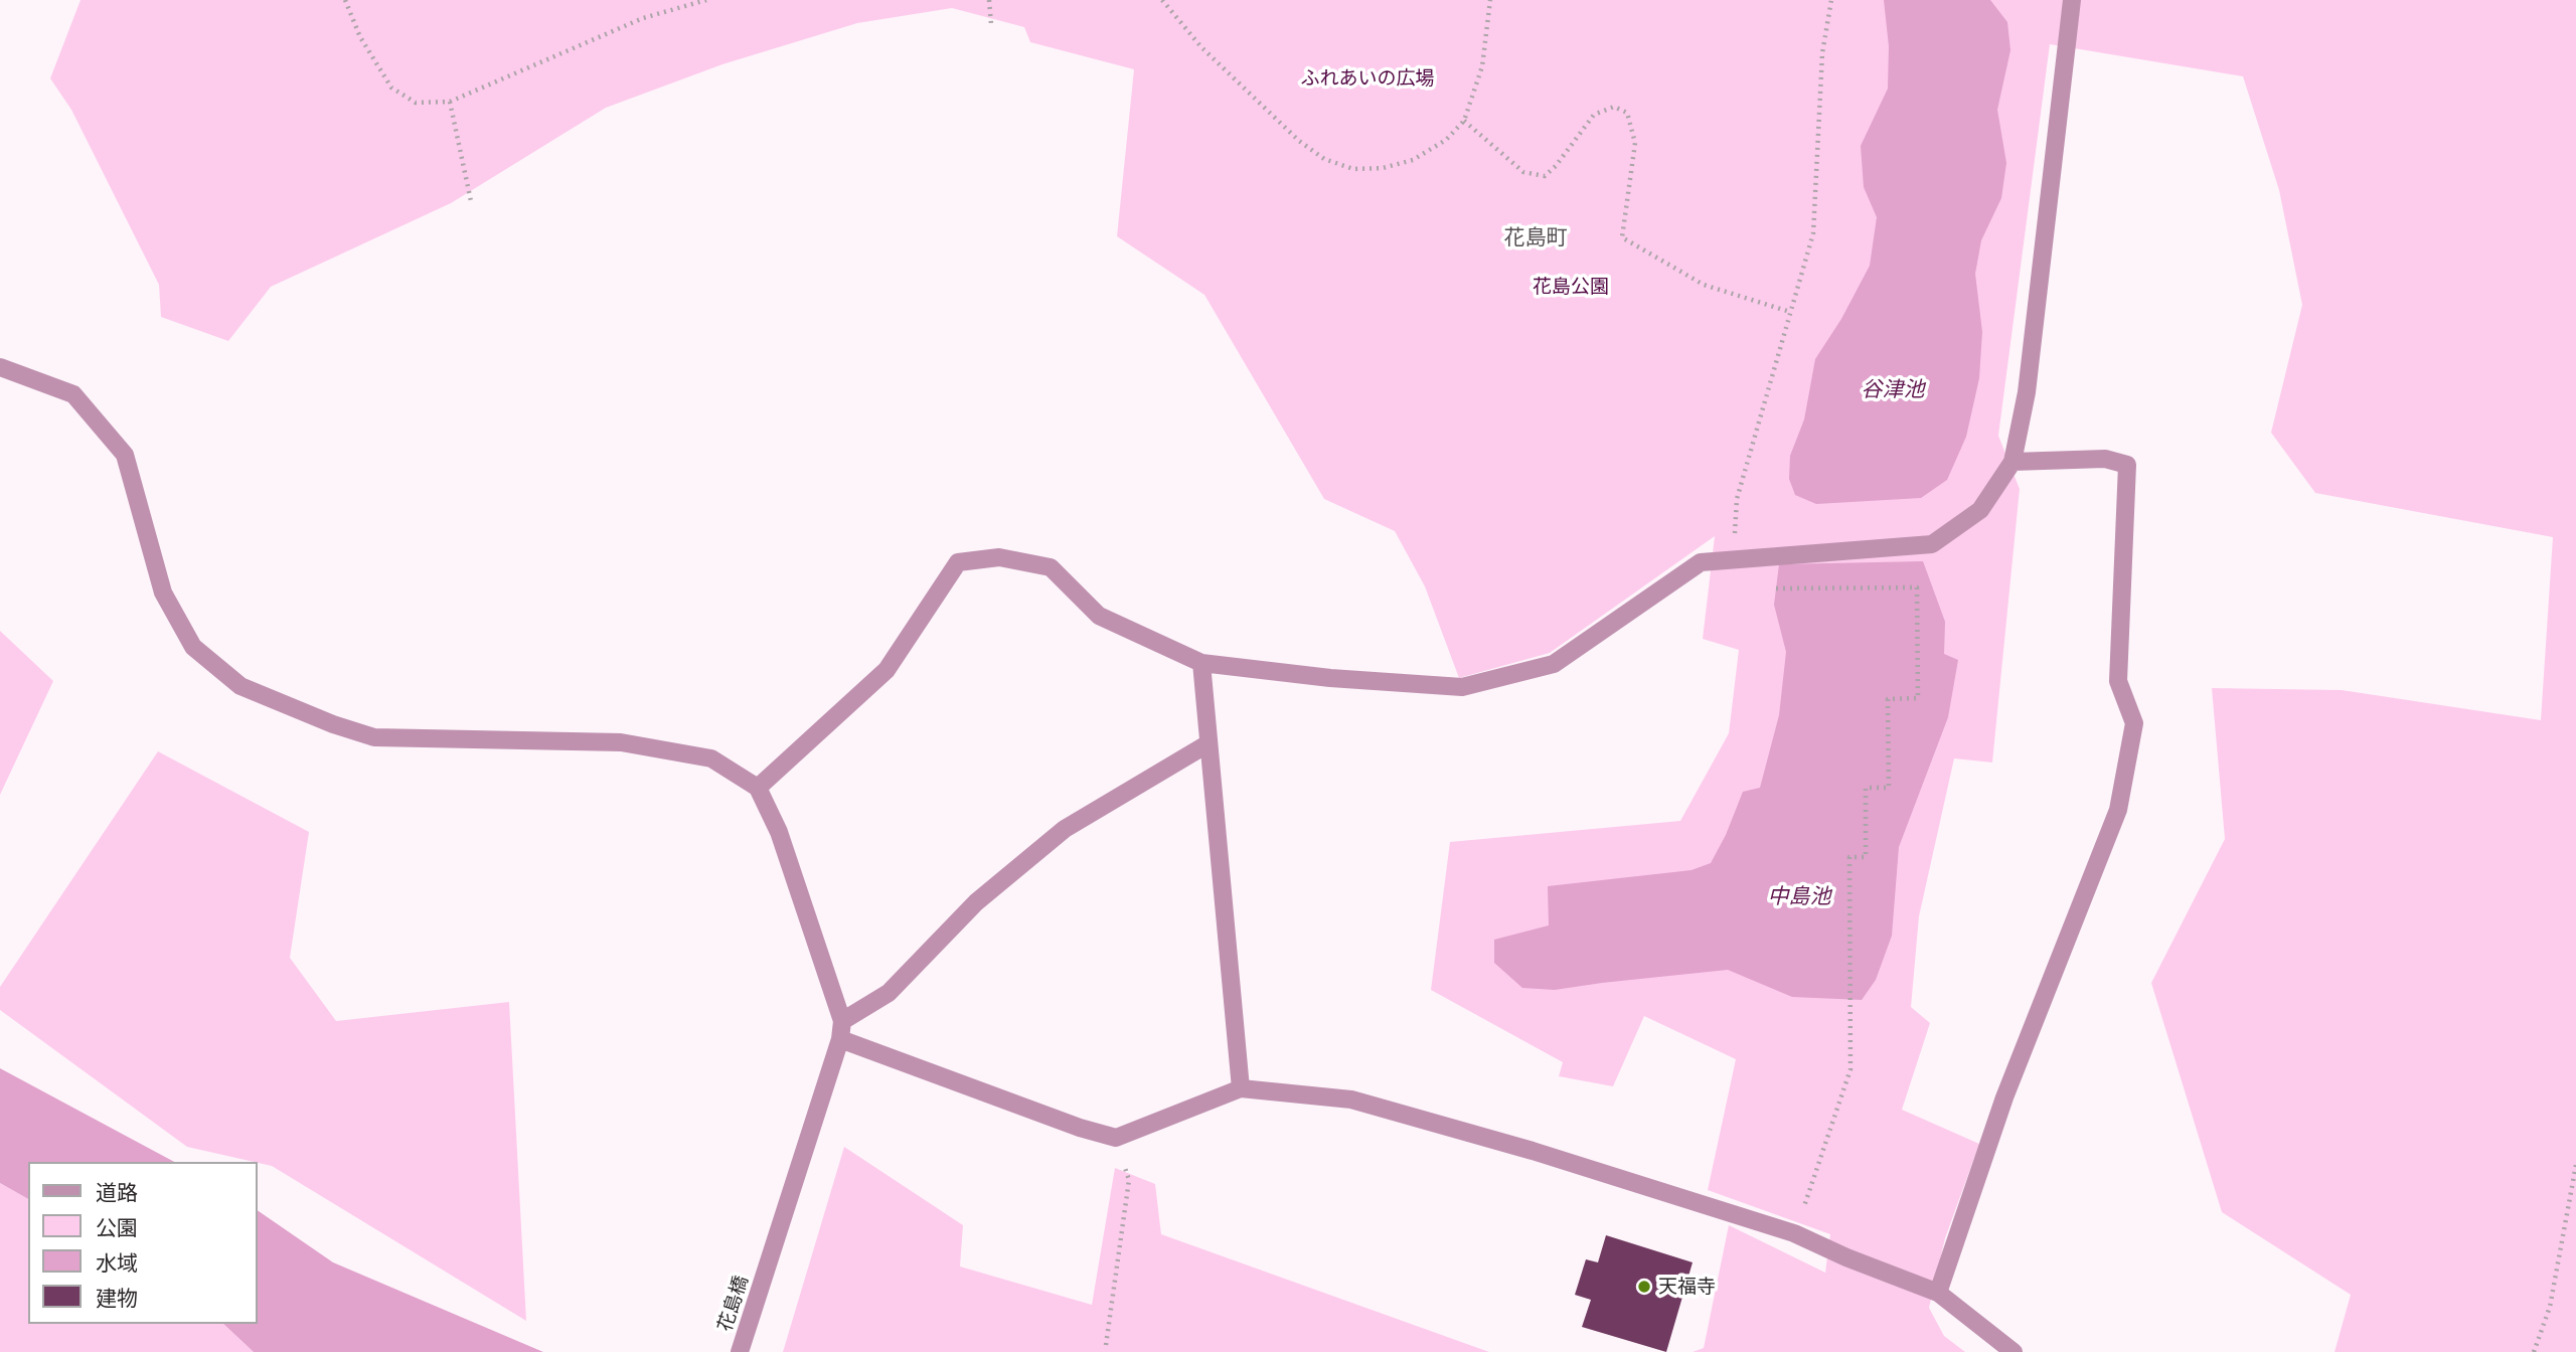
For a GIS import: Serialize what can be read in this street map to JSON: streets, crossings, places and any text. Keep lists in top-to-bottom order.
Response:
{
  "streets": {
    "street": ["花島橋"]
  },
  "districts": ["花島町"],
  "water": ["谷津池", "中島池"],
  "parks": ["ふれあいの広場", "花島公園"],
  "places": ["天福寺"],
  "legend": [
    "道路",
    "公園",
    "水域",
    "建物"
  ]
}
